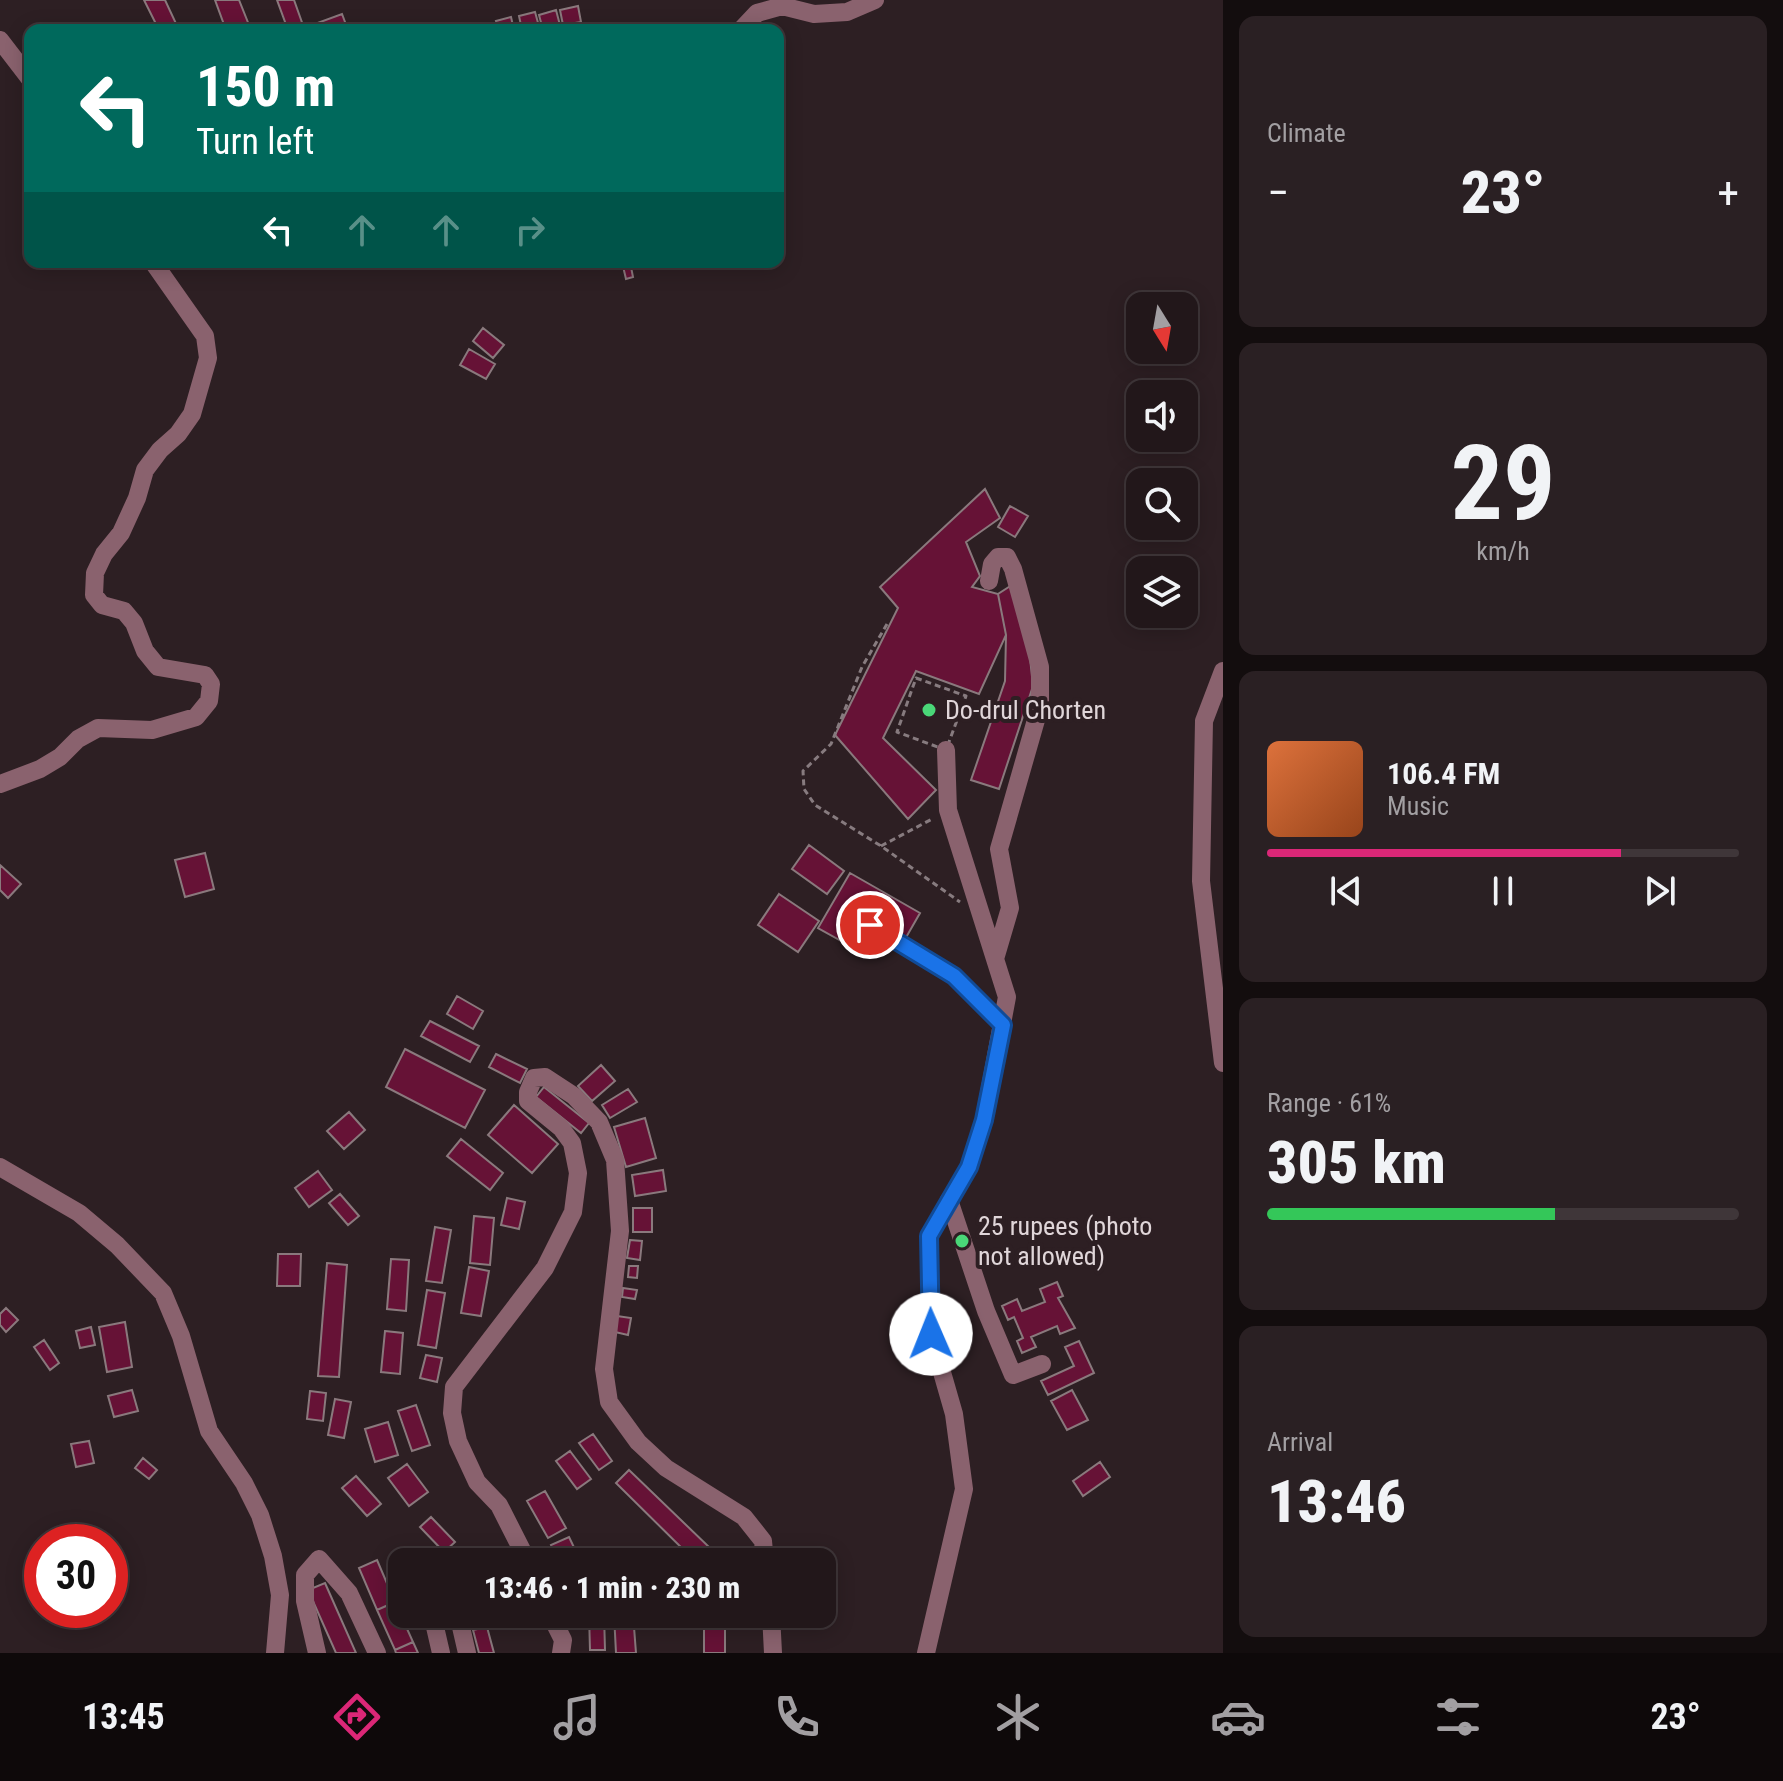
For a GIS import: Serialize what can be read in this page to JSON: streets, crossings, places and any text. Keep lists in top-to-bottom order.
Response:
{
  "places": ["Do-drul Chorten", "25 rupees (photo not allowed)"],
  "north": "bottom",
  "page": {
    "tile": [
      "Climate",
      ["29", "km/h"],
      ["Range · 61%", "305 km"],
      ["Arrival", "13:46"]
    ],
    "turn": ["150 m", "Turn left"],
    "heat": ["−", "23°", "+"],
    "song": ["106.4 FM", "Music"],
    "limit": "30",
    "trip": "13:46 · 1 min · 230 m",
    "tabs": ["13:45", "23°"]
  }
}
